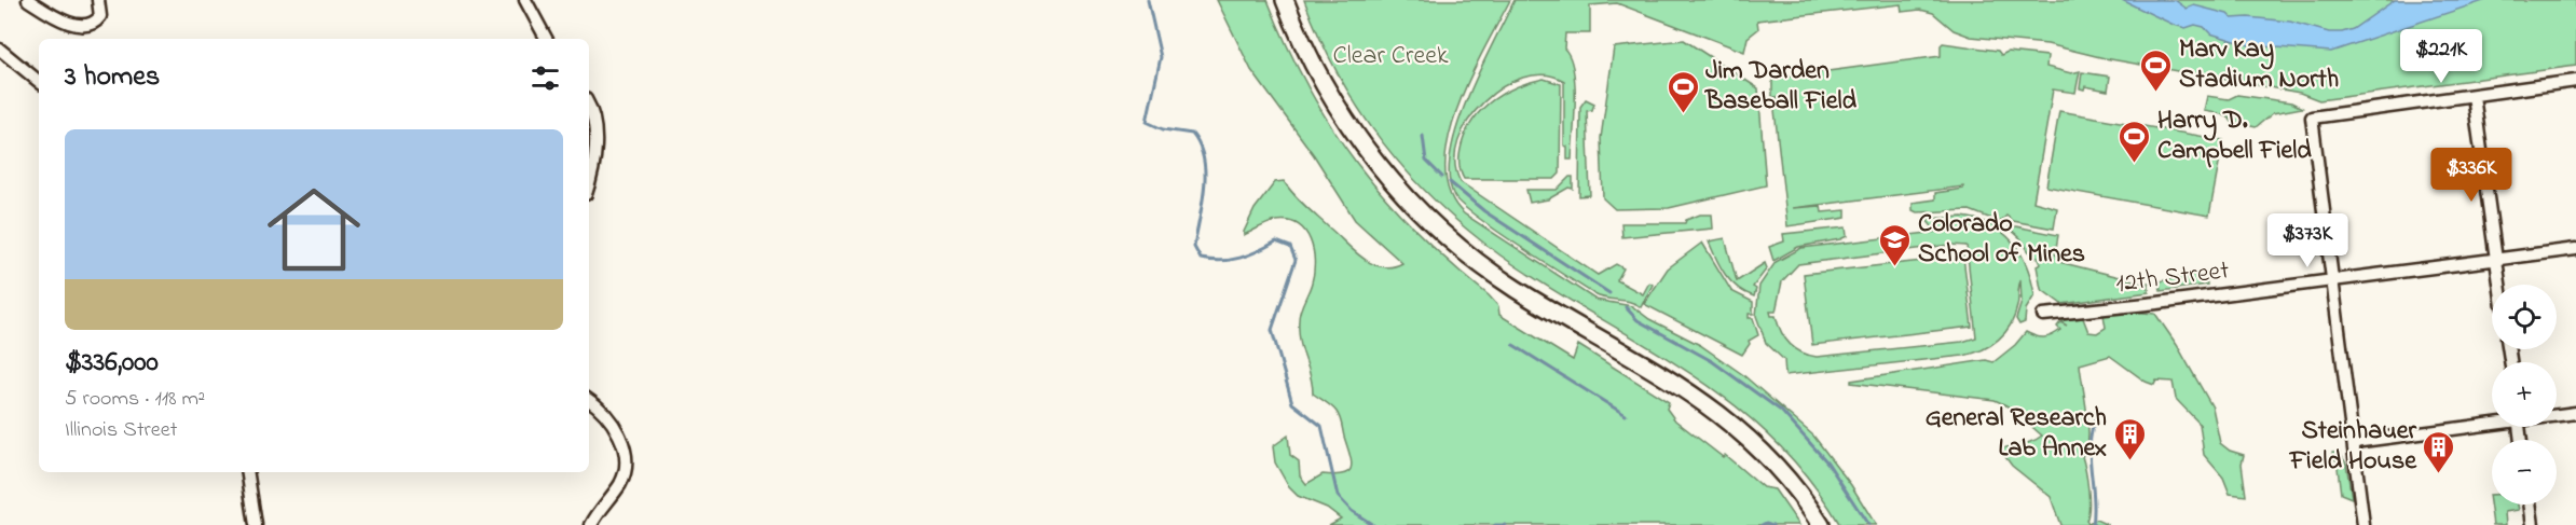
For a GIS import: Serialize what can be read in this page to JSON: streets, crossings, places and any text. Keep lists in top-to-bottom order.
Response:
{
  "streets": {
    "street": ["12th Street"]
  },
  "parks": ["Clear Creek"],
  "places": {
    "sports": ["Marv Kay Stadium North", "Jim Darden Baseball Field", "Harry D. Campbell Field"],
    "school or university": ["Colorado School of Mines"],
    "building": ["General Research Lab Annex", "Steinhauer Field House"]
  },
  "page": {
    "price": ["$221K", "$336K", "$373K"],
    "heading": "3 homes",
    "list": [
      {
        "name": "$336,000",
        "note": "5 rooms · 118 m² · Illinois Street"
      }
    ],
    "map_buttons": ["+", "−"]
  }
}
